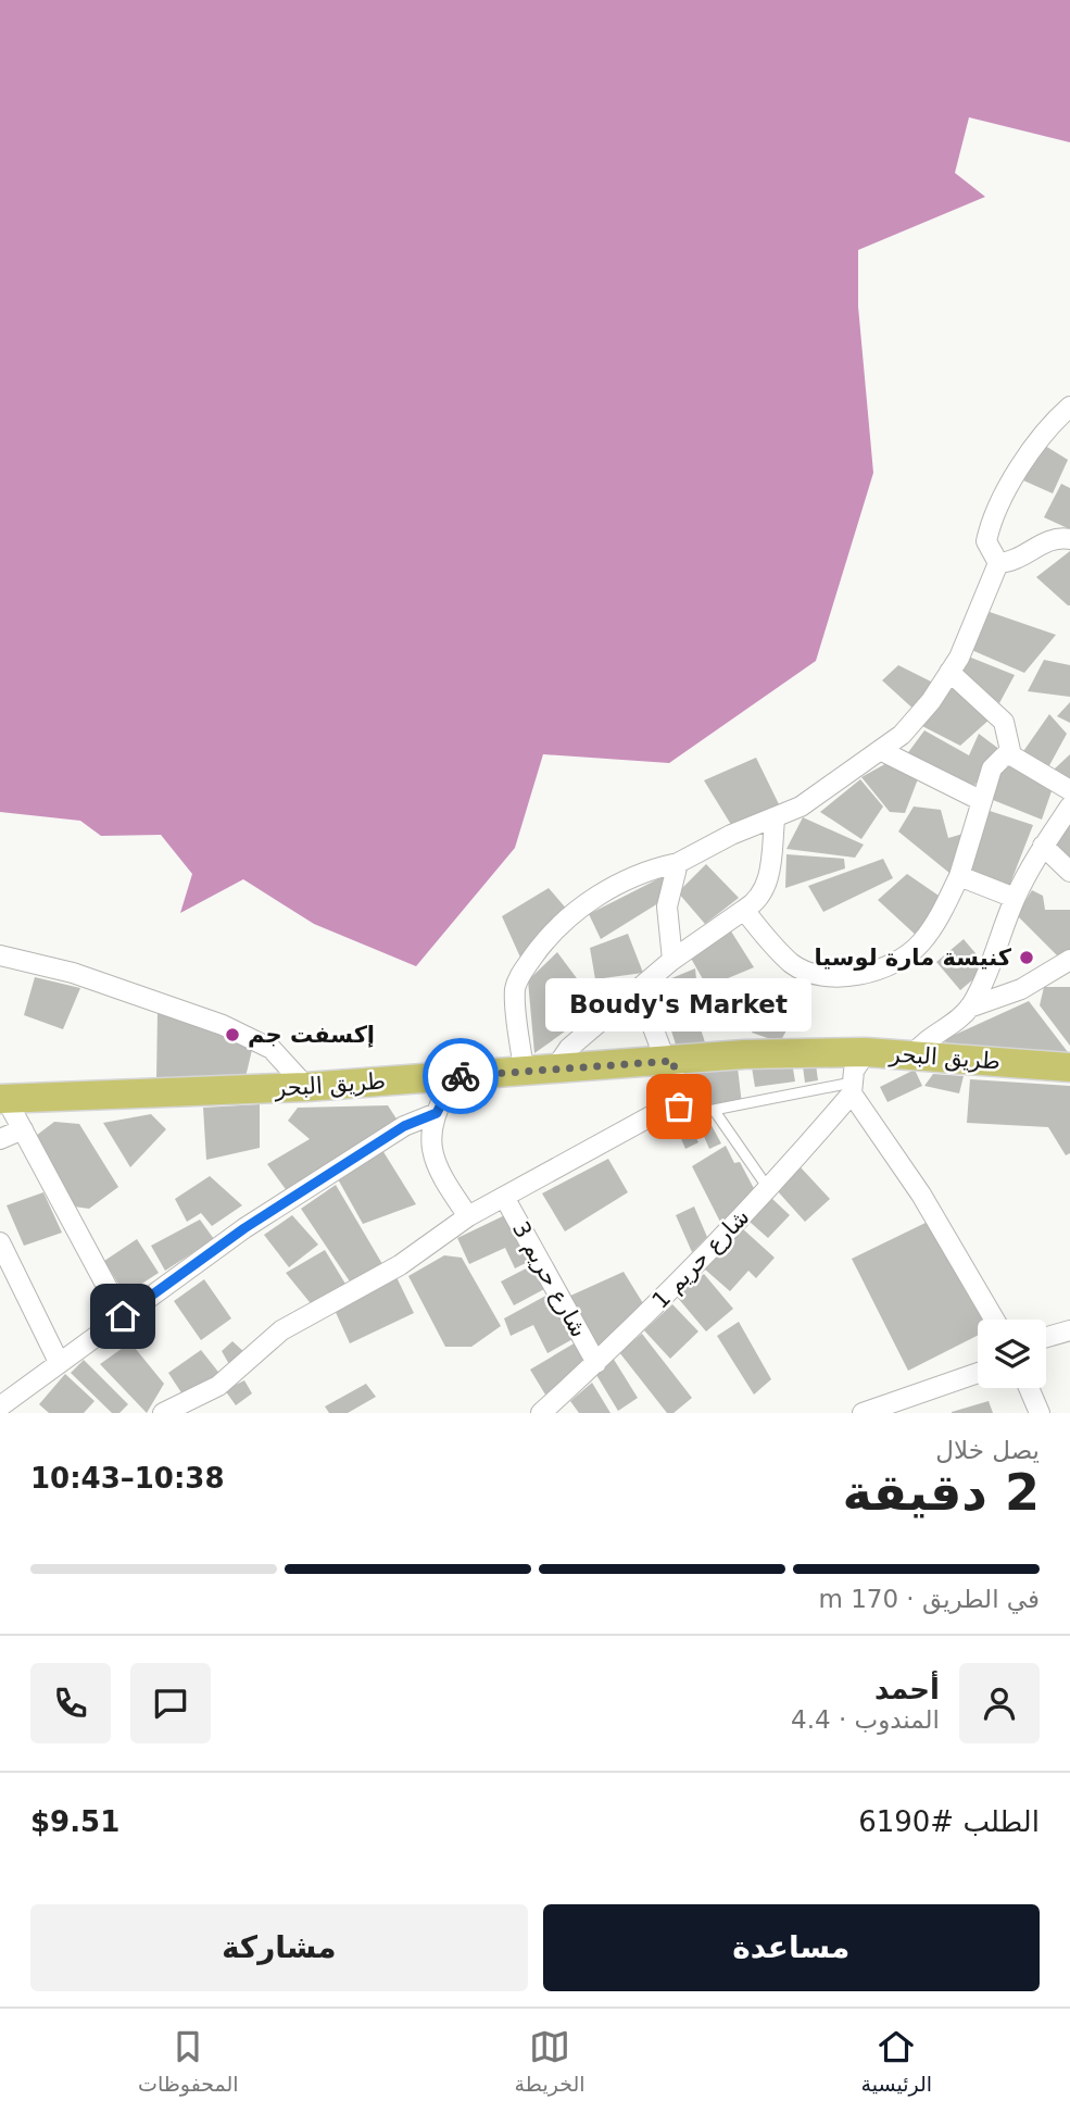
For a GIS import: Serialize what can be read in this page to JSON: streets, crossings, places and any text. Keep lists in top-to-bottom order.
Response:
{
  "streets": {
    "main road": ["طريق البحر"],
    "street": ["شارع حريم 1", "شارع حريم 3"]
  },
  "crossings": [
    ["طريق البحر", "شارع حريم 1"],
    ["شارع حريم 1", "شارع حريم 3"]
  ],
  "places": ["كنيسة مارة لوسيا", "إكسفت جم", "Boudy's Market"],
  "page": {
    "bubble": "Boudy's Market",
    "heading": ["2 دقيقة", "يصل خلال", "10:38–10:43"],
    "panel": [
      "أحمد",
      "المندوب · 4.4",
      "الطلب #6190",
      "$9.51"
    ],
    "bar": "في الطريق · 170 m",
    "buttons": ["مساعدة", "مشاركة"],
    "tabs": ["الرئيسية", "الخريطة", "المحفوظات"]
  }
}
